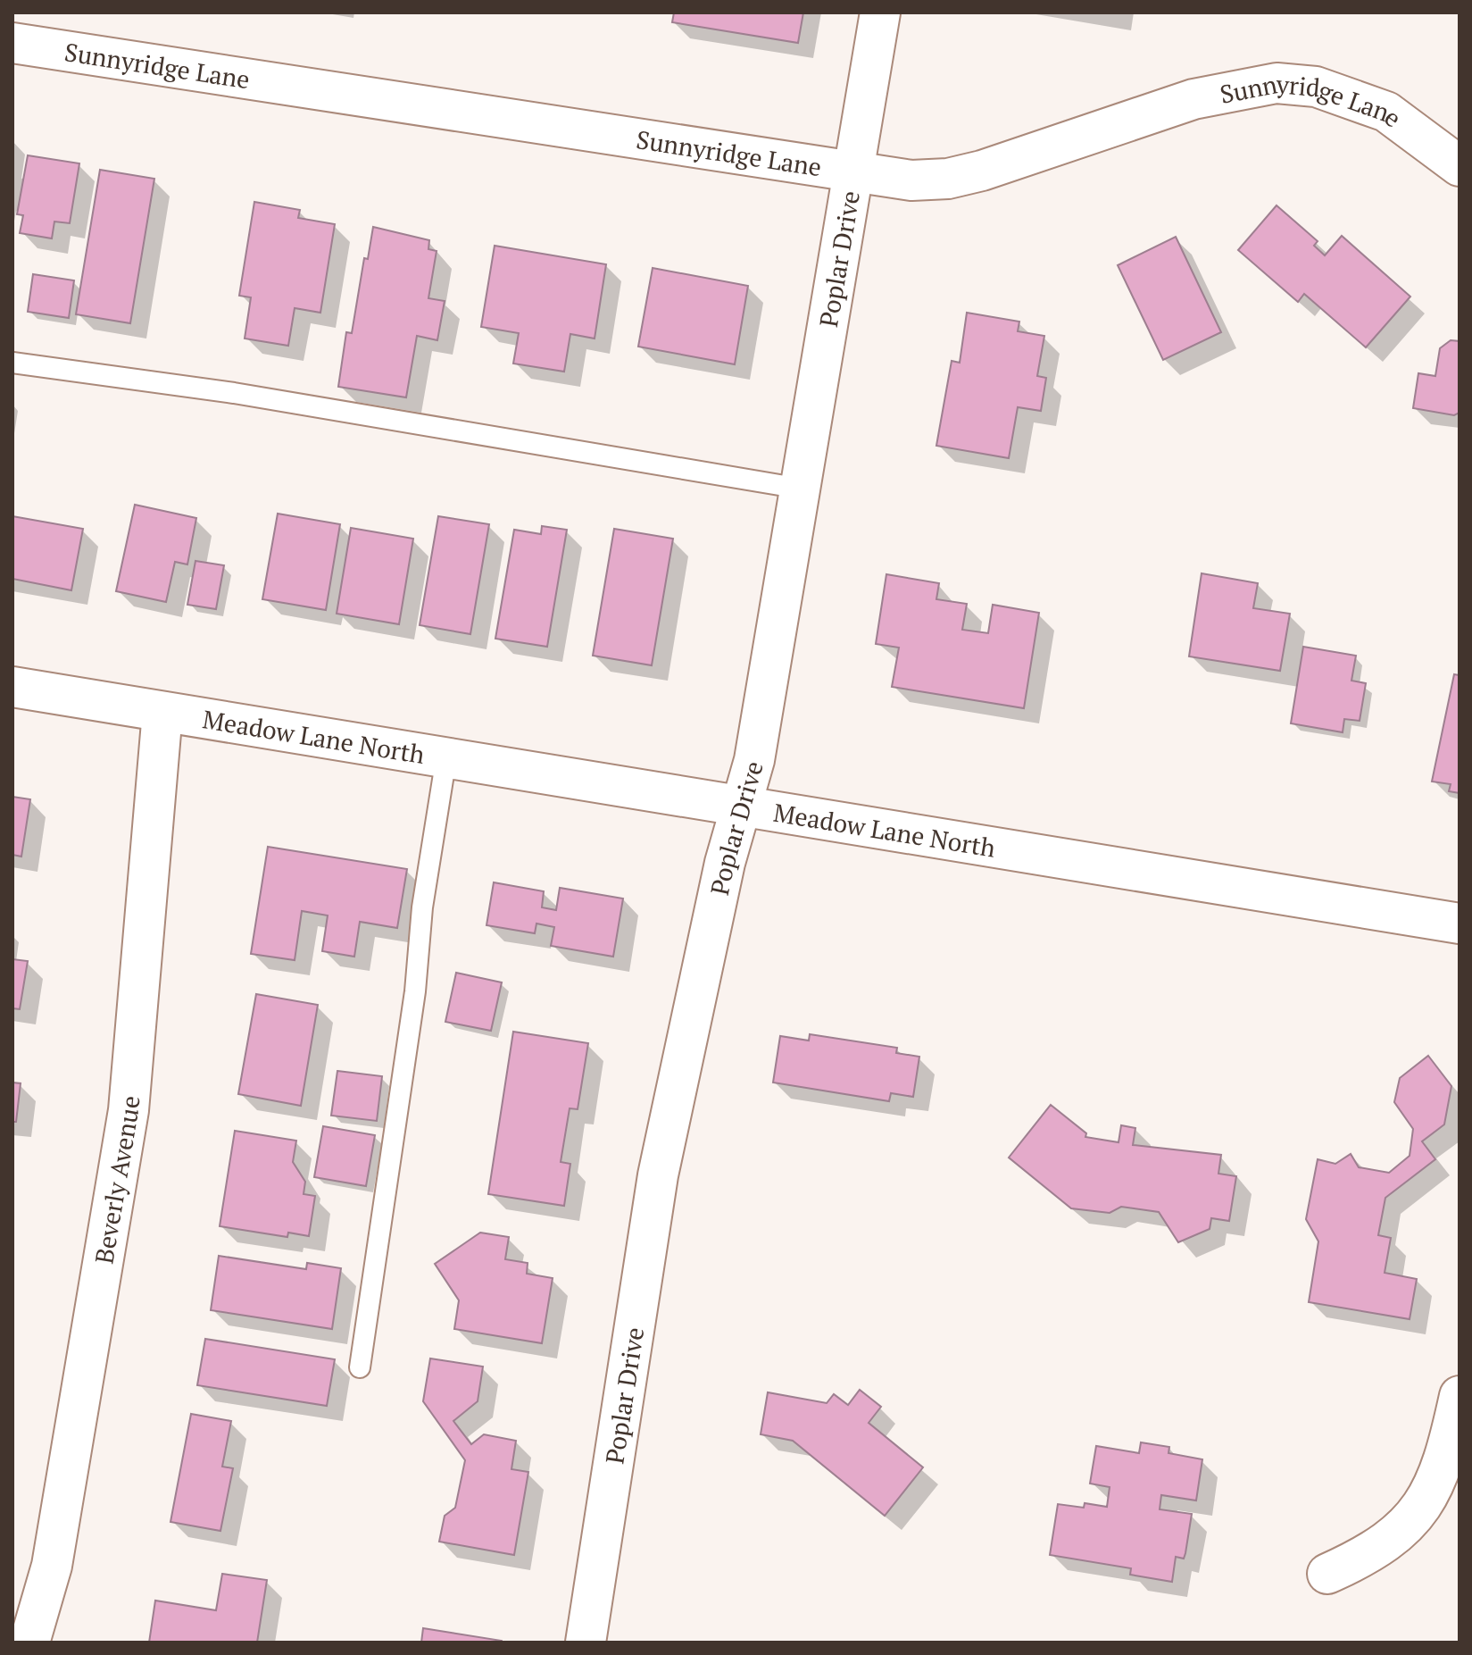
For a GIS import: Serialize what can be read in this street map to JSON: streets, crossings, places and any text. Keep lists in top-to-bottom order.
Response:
{
  "streets": {
    "street": [
      "Sunnyridge Lane",
      "Poplar Drive",
      "Meadow Lane North",
      "Beverly Avenue"
    ]
  },
  "crossings": [
    ["Sunnyridge Lane", "Poplar Drive"],
    ["Poplar Drive", "Meadow Lane North"],
    ["Meadow Lane North", "Beverly Avenue"]
  ]
}
